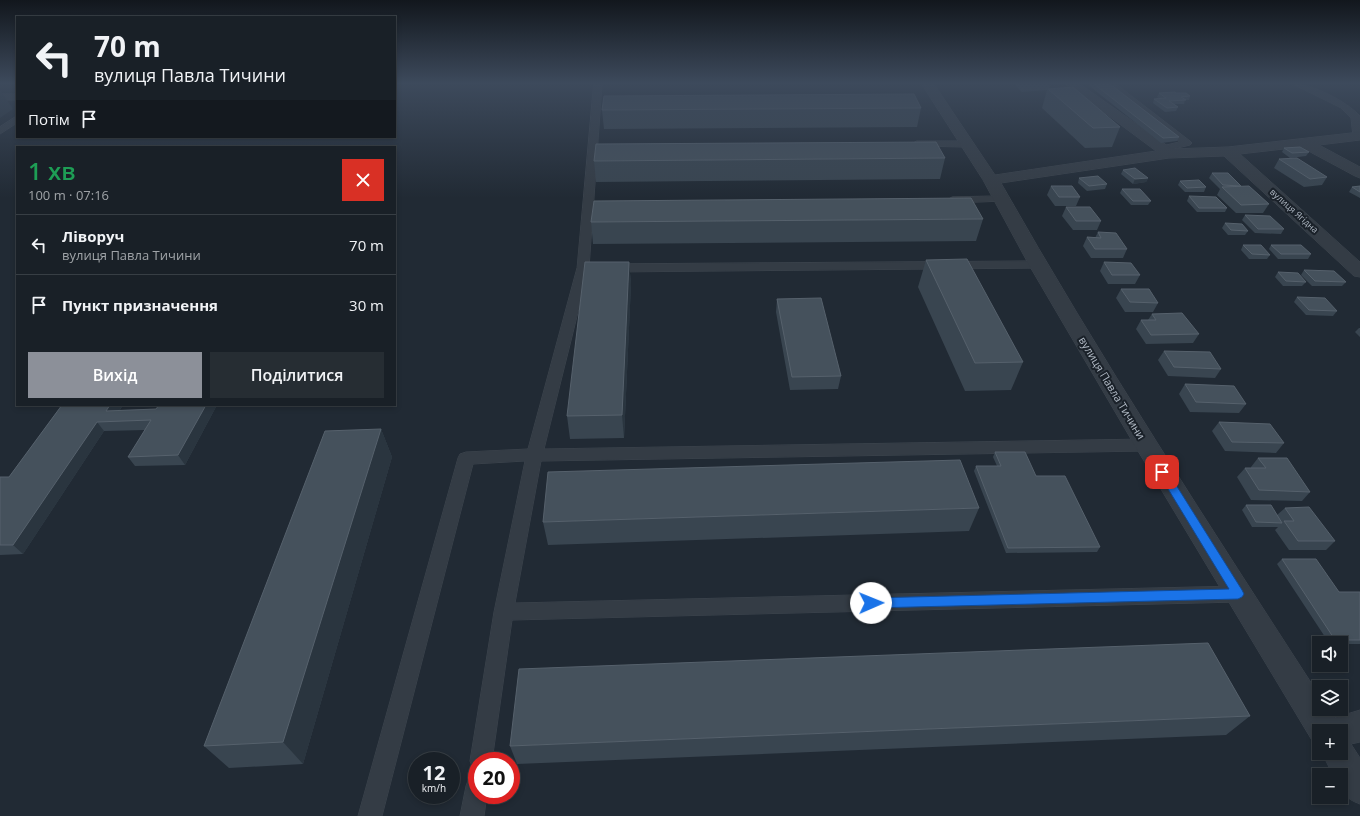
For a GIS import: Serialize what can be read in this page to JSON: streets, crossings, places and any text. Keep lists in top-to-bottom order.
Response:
{
  "streets": {
    "street": ["вулиця Ягідна", "вулиця Павла Тичини"]
  },
  "page": {
    "turn": ["70 m", "вулиця Павла Тичини"],
    "then": "Потім",
    "heading": ["1 хв", "100 m · 07:16"],
    "list": [
      {
        "name": "Ліворуч",
        "note": "вулиця Павла Тичини",
        "value": "70 m"
      },
      {
        "name": "Пункт призначення",
        "value": "30 m"
      }
    ],
    "buttons": ["Вихід", "Поділитися"],
    "map_buttons": ["+", "−"],
    "speed": "12 km/h",
    "limit": "20"
  }
}
